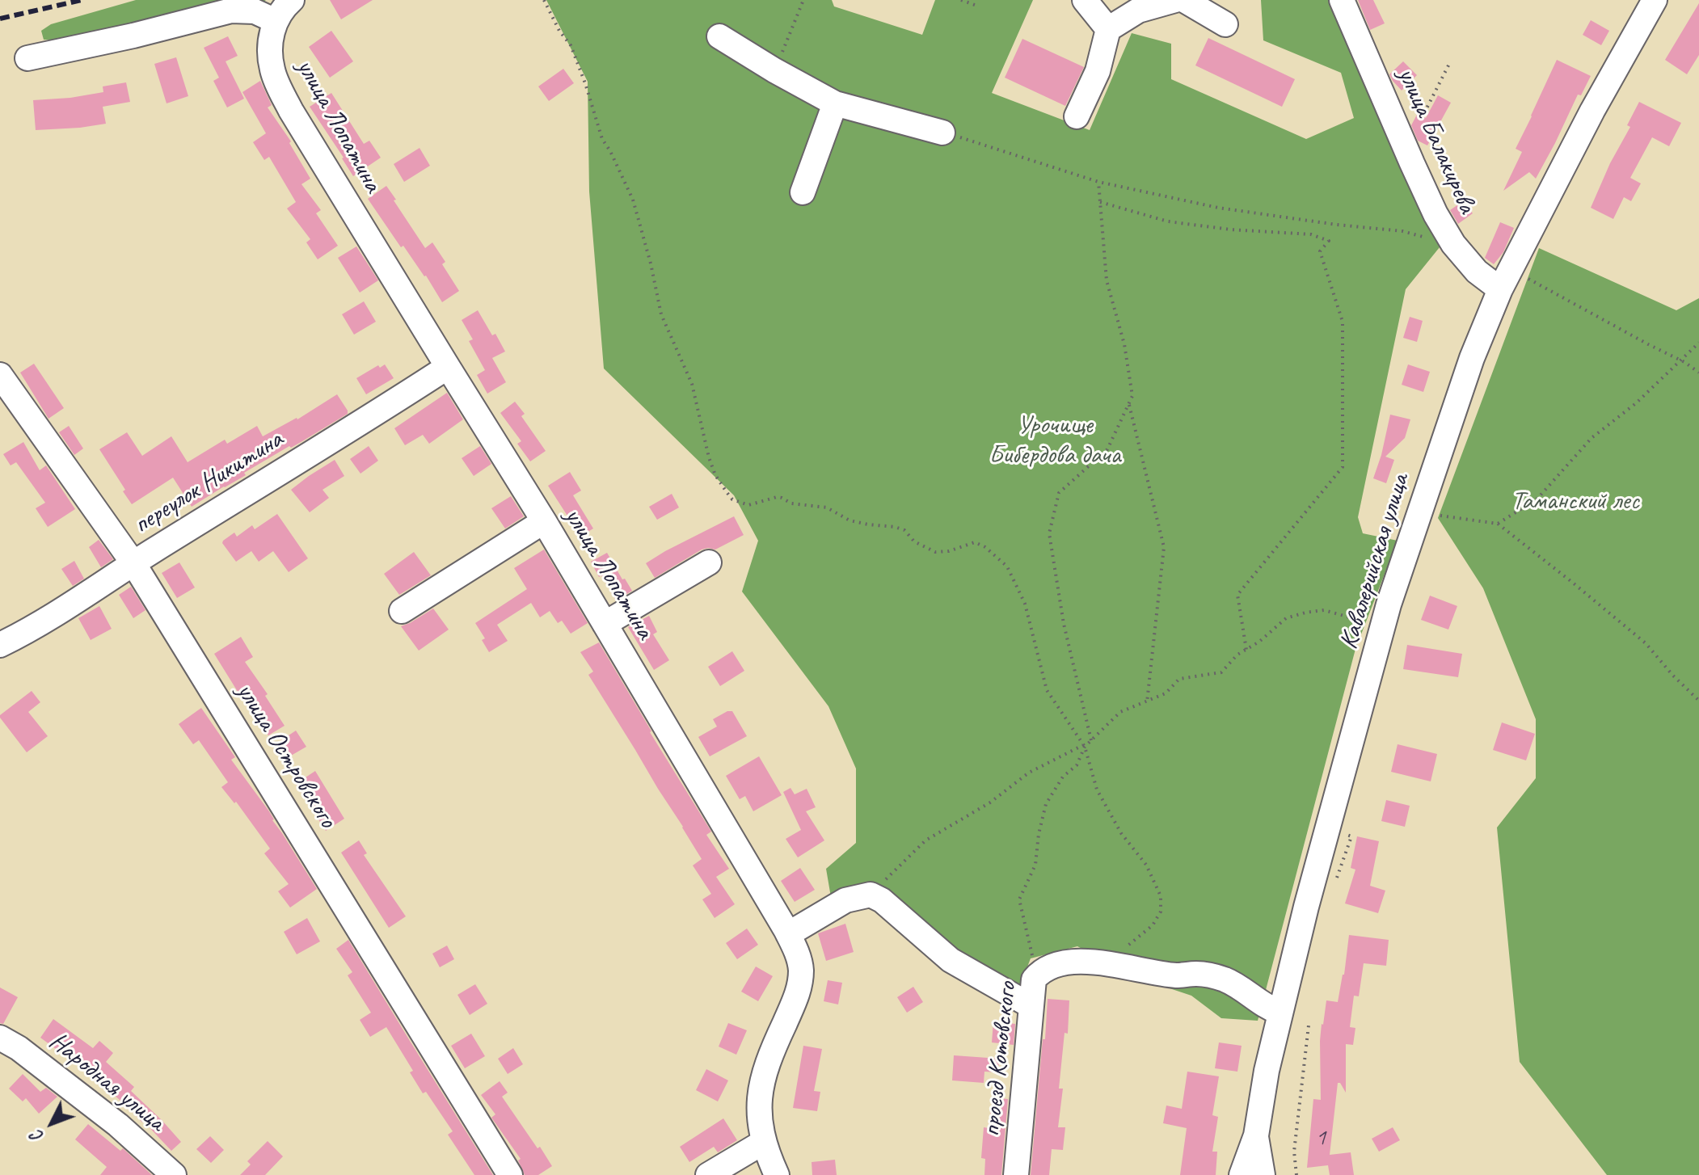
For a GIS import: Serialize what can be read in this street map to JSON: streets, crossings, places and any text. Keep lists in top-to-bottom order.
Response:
{
  "streets": {
    "street": [
      "улица Лопатина",
      "улица Балакирева",
      "переулок Никитина",
      "Кавалерийская улица",
      "улица Островского",
      "проезд Котовского",
      "Народная улица"
    ]
  },
  "crossings": [
    ["улица Лопатина", "переулок Никитина"],
    ["улица Балакирева", "Кавалерийская улица"],
    ["переулок Никитина", "улица Островского"],
    ["Кавалерийская улица", "проезд Котовского"]
  ],
  "parks": ["Урочище Бибердова дача", "Таманский лес"],
  "house_numbers": ["1"],
  "north": "bottom left"
}
